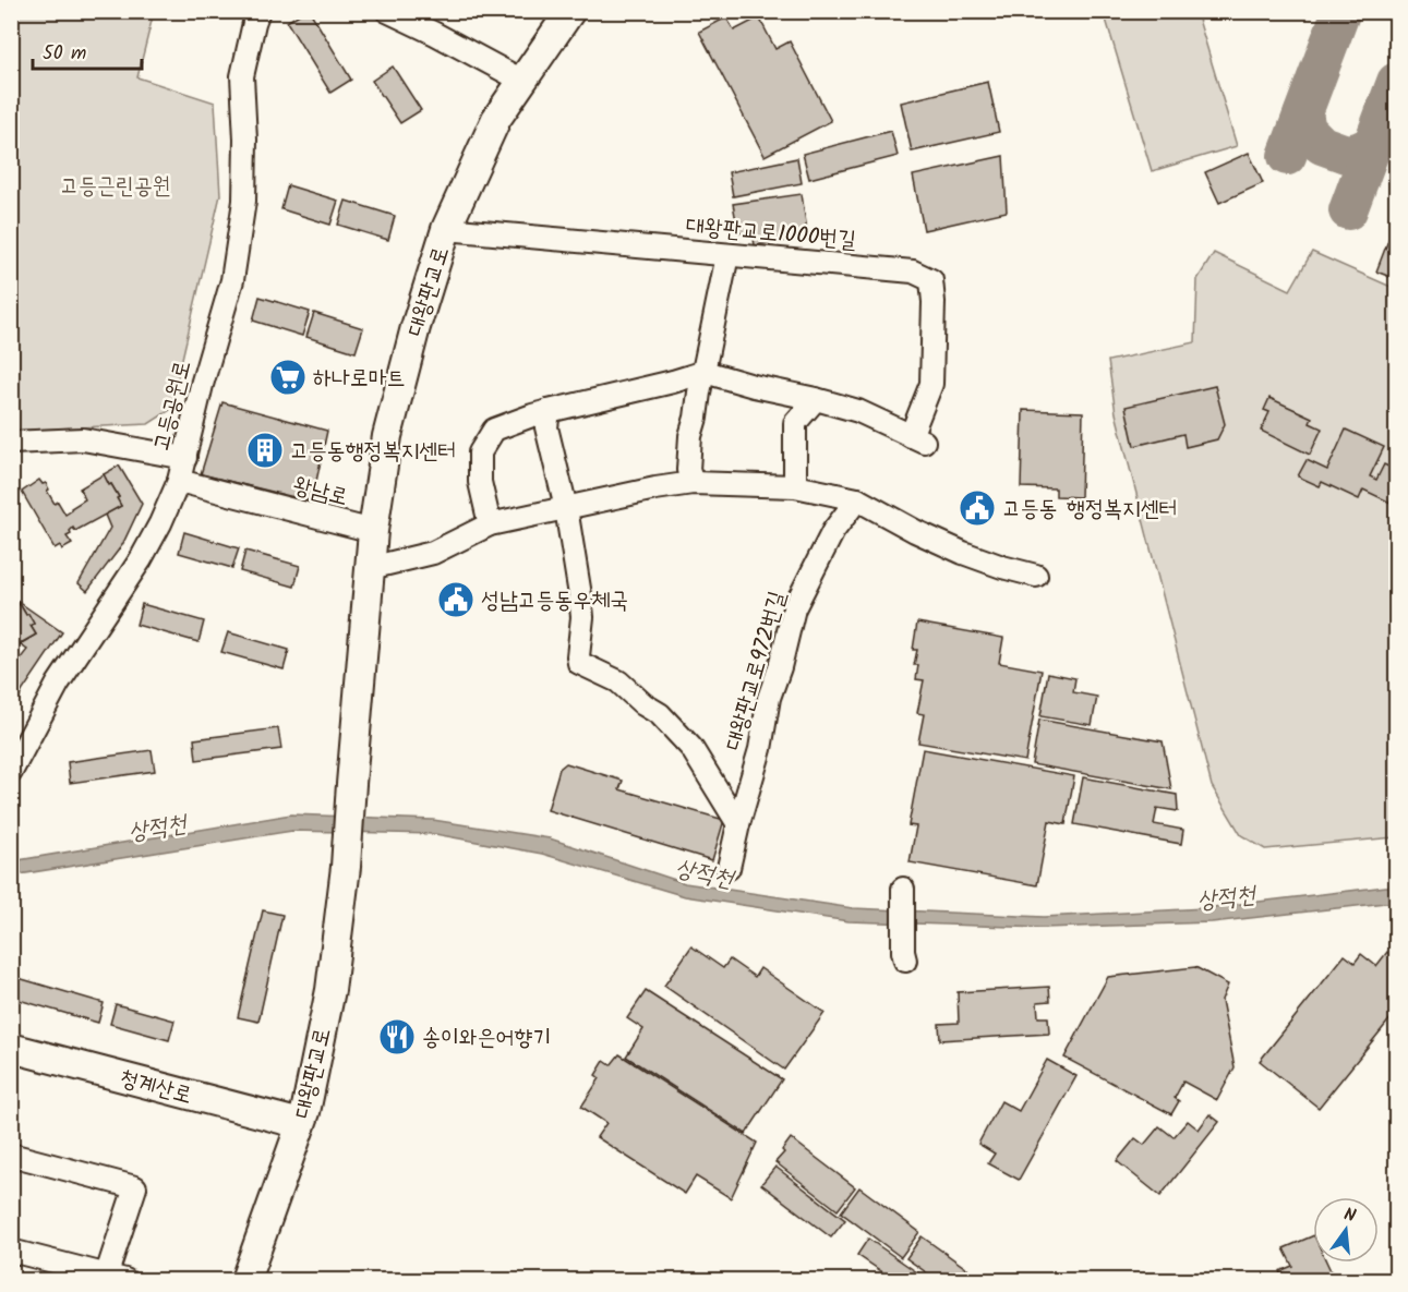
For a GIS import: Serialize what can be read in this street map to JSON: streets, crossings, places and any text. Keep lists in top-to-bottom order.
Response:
{
  "streets": {
    "main road": ["대왕판교로", "청계산로"],
    "street": [
      "대왕판교로1000번길",
      "고등공원로",
      "왕남로",
      "대왕판교로972번길"
    ]
  },
  "crossings": [
    ["대왕판교로1000번길", "대왕판교로"],
    ["대왕판교로", "왕남로"],
    ["대왕판교로", "청계산로"],
    ["고등공원로", "왕남로"]
  ],
  "water": ["상적천"],
  "parks": ["고등근린공원"],
  "places": {
    "supermarket": ["하나로마트"],
    "building": ["고등동행정복지센터"],
    "public building": ["고등동 행정복지센터", "성남고등동우체국"],
    "restaurant": ["송이와은어향기"]
  },
  "scale_bar": "50 m",
  "north": "top"
}
